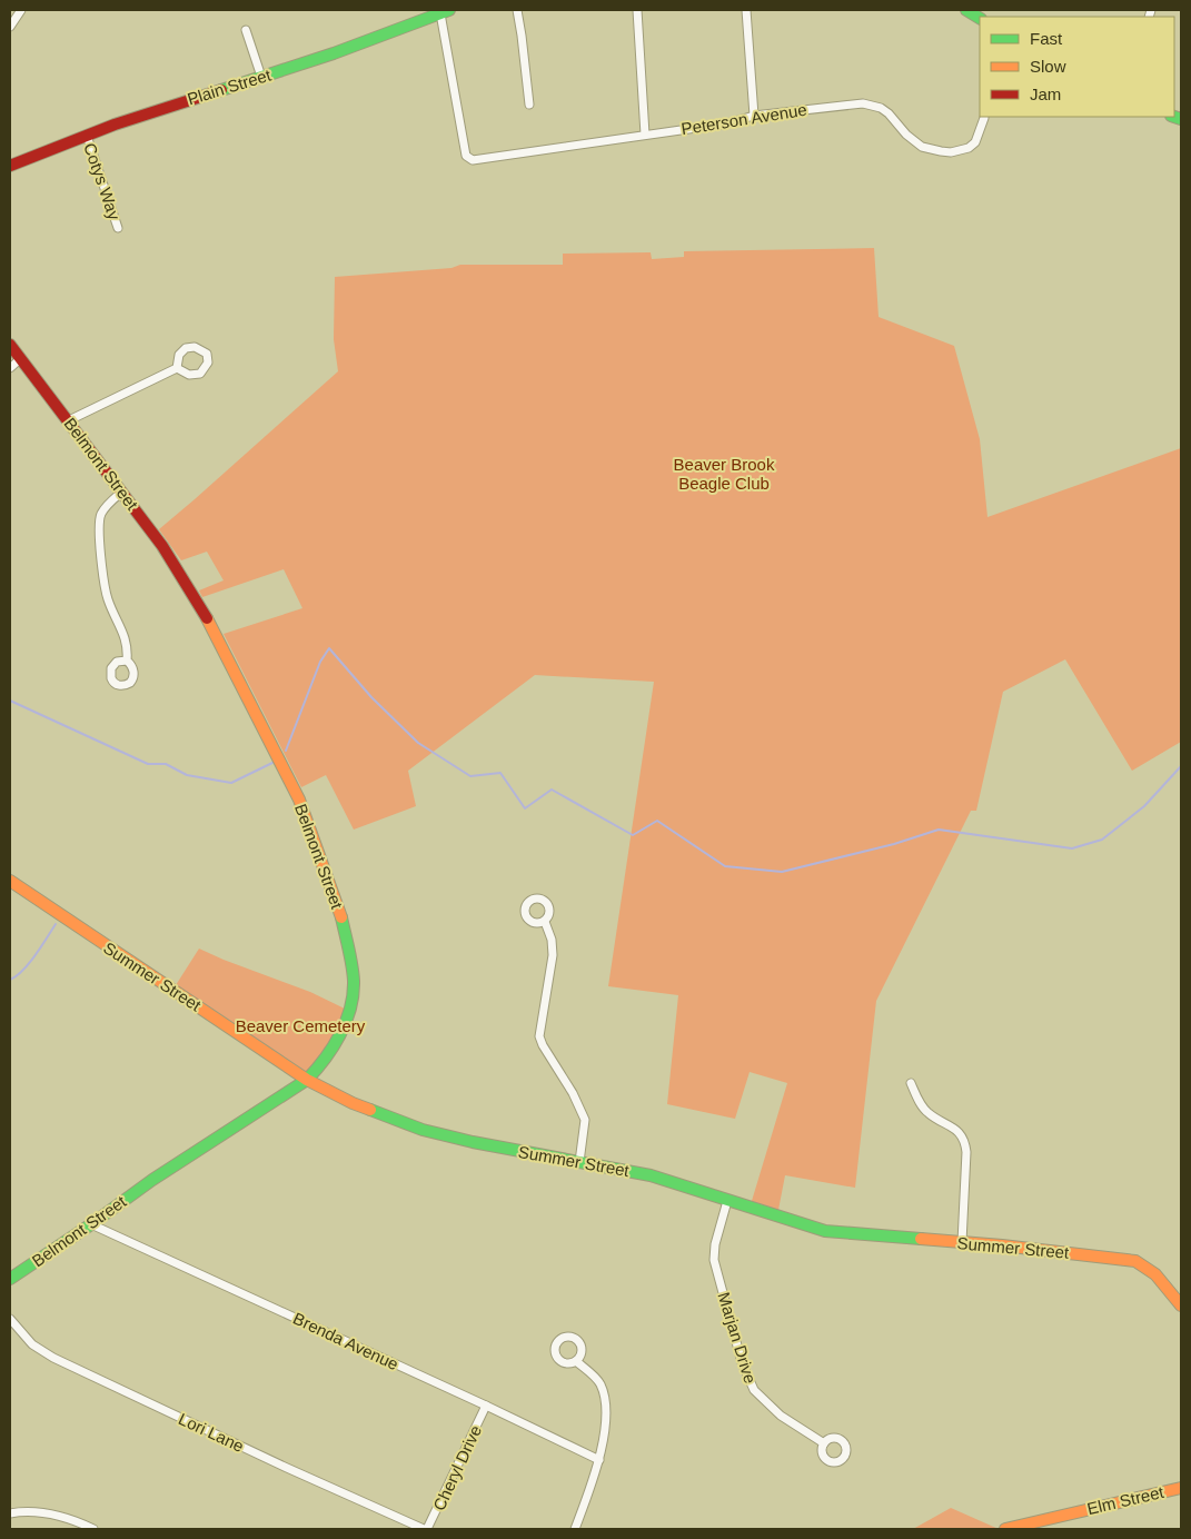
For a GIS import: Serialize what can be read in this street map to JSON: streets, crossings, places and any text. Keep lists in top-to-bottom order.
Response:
{
  "streets": {
    "main road": [
      "Plain Street",
      "Belmont Street",
      "Summer Street",
      "Elm Street"
    ],
    "street": [
      "Peterson Avenue",
      "Cotys Way",
      "Marjan Drive",
      "Brenda Avenue",
      "Lori Lane",
      "Cheryl Drive"
    ]
  },
  "crossings": [
    ["Plain Street", "Peterson Avenue"],
    ["Plain Street", "Cotys Way"],
    ["Belmont Street", "Summer Street"],
    ["Belmont Street", "Brenda Avenue"],
    ["Summer Street", "Marjan Drive"],
    ["Brenda Avenue", "Cheryl Drive"],
    ["Lori Lane", "Cheryl Drive"]
  ],
  "parks": ["Beaver Brook Beagle Club", "Beaver Cemetery"],
  "legend": ["Fast", "Slow", "Jam"]
}
